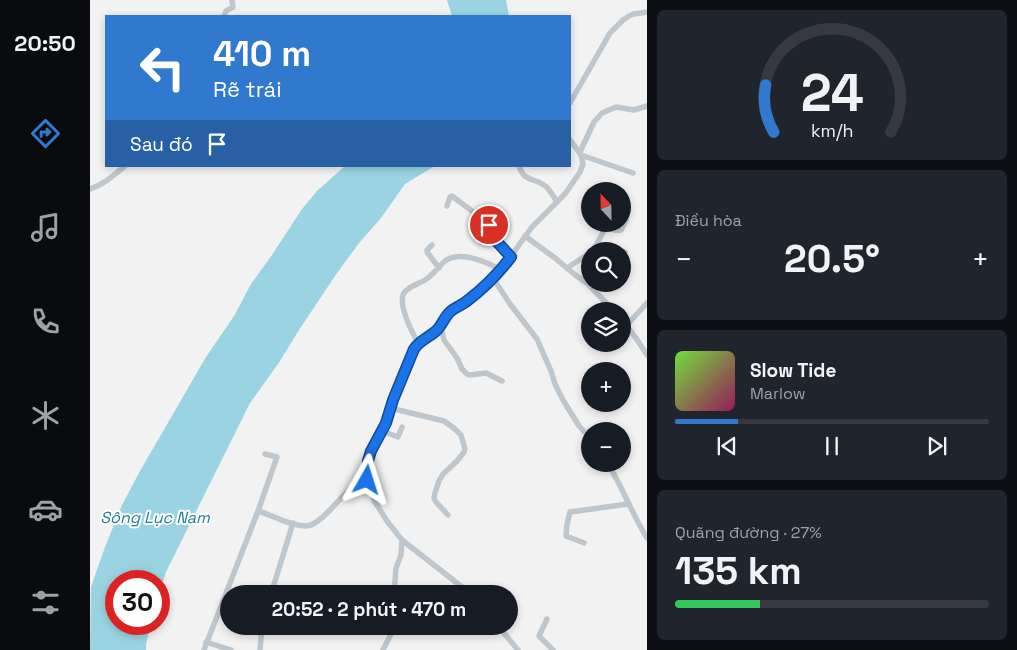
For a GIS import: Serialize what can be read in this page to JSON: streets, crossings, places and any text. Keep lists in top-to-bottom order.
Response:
{
  "water": ["Sông Lục Nam"],
  "north": "top",
  "page": {
    "tabs": "20:50",
    "turn": ["410 m", "Rẽ trái"],
    "then": "Sau đó",
    "tile": [
      "Điều hòa",
      ["Quãng đường · 27%", "135 km"]
    ],
    "map_buttons": ["+", "−"],
    "heat": ["−", "20.5°", "+"],
    "song": ["Slow Tide", "Marlow"],
    "limit": "30",
    "trip": "20:52 · 2 phút · 470 m",
    "gauge": ["24", "km/h"]
  }
}
